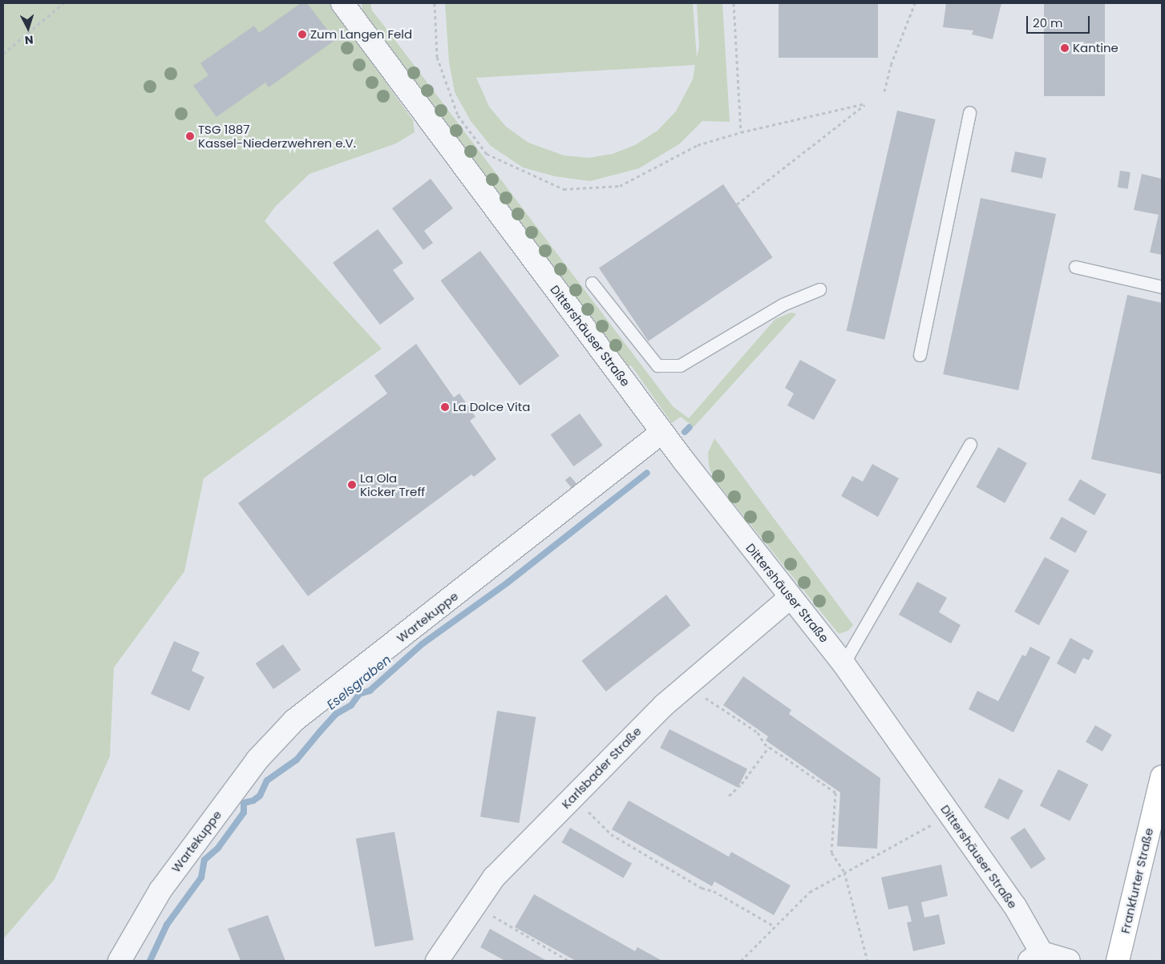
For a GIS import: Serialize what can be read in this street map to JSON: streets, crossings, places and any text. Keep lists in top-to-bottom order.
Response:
{
  "streets": {
    "main road": ["Frankfurter Straße"],
    "street": ["Dittershäuser Straße", "Wartekuppe", "Karlsbader Straße"]
  },
  "crossings": [
    ["Dittershäuser Straße", "Wartekuppe"],
    ["Dittershäuser Straße", "Karlsbader Straße"]
  ],
  "water": ["Eselsgraben"],
  "places": [
    "Zum Langen Feld",
    "Kantine",
    "TSG 1887 Kassel-Niederzwehren e.V.",
    "La Dolce Vita",
    "La Ola Kicker Treff"
  ],
  "scale_bar": "20 m",
  "north": "bottom"
}
